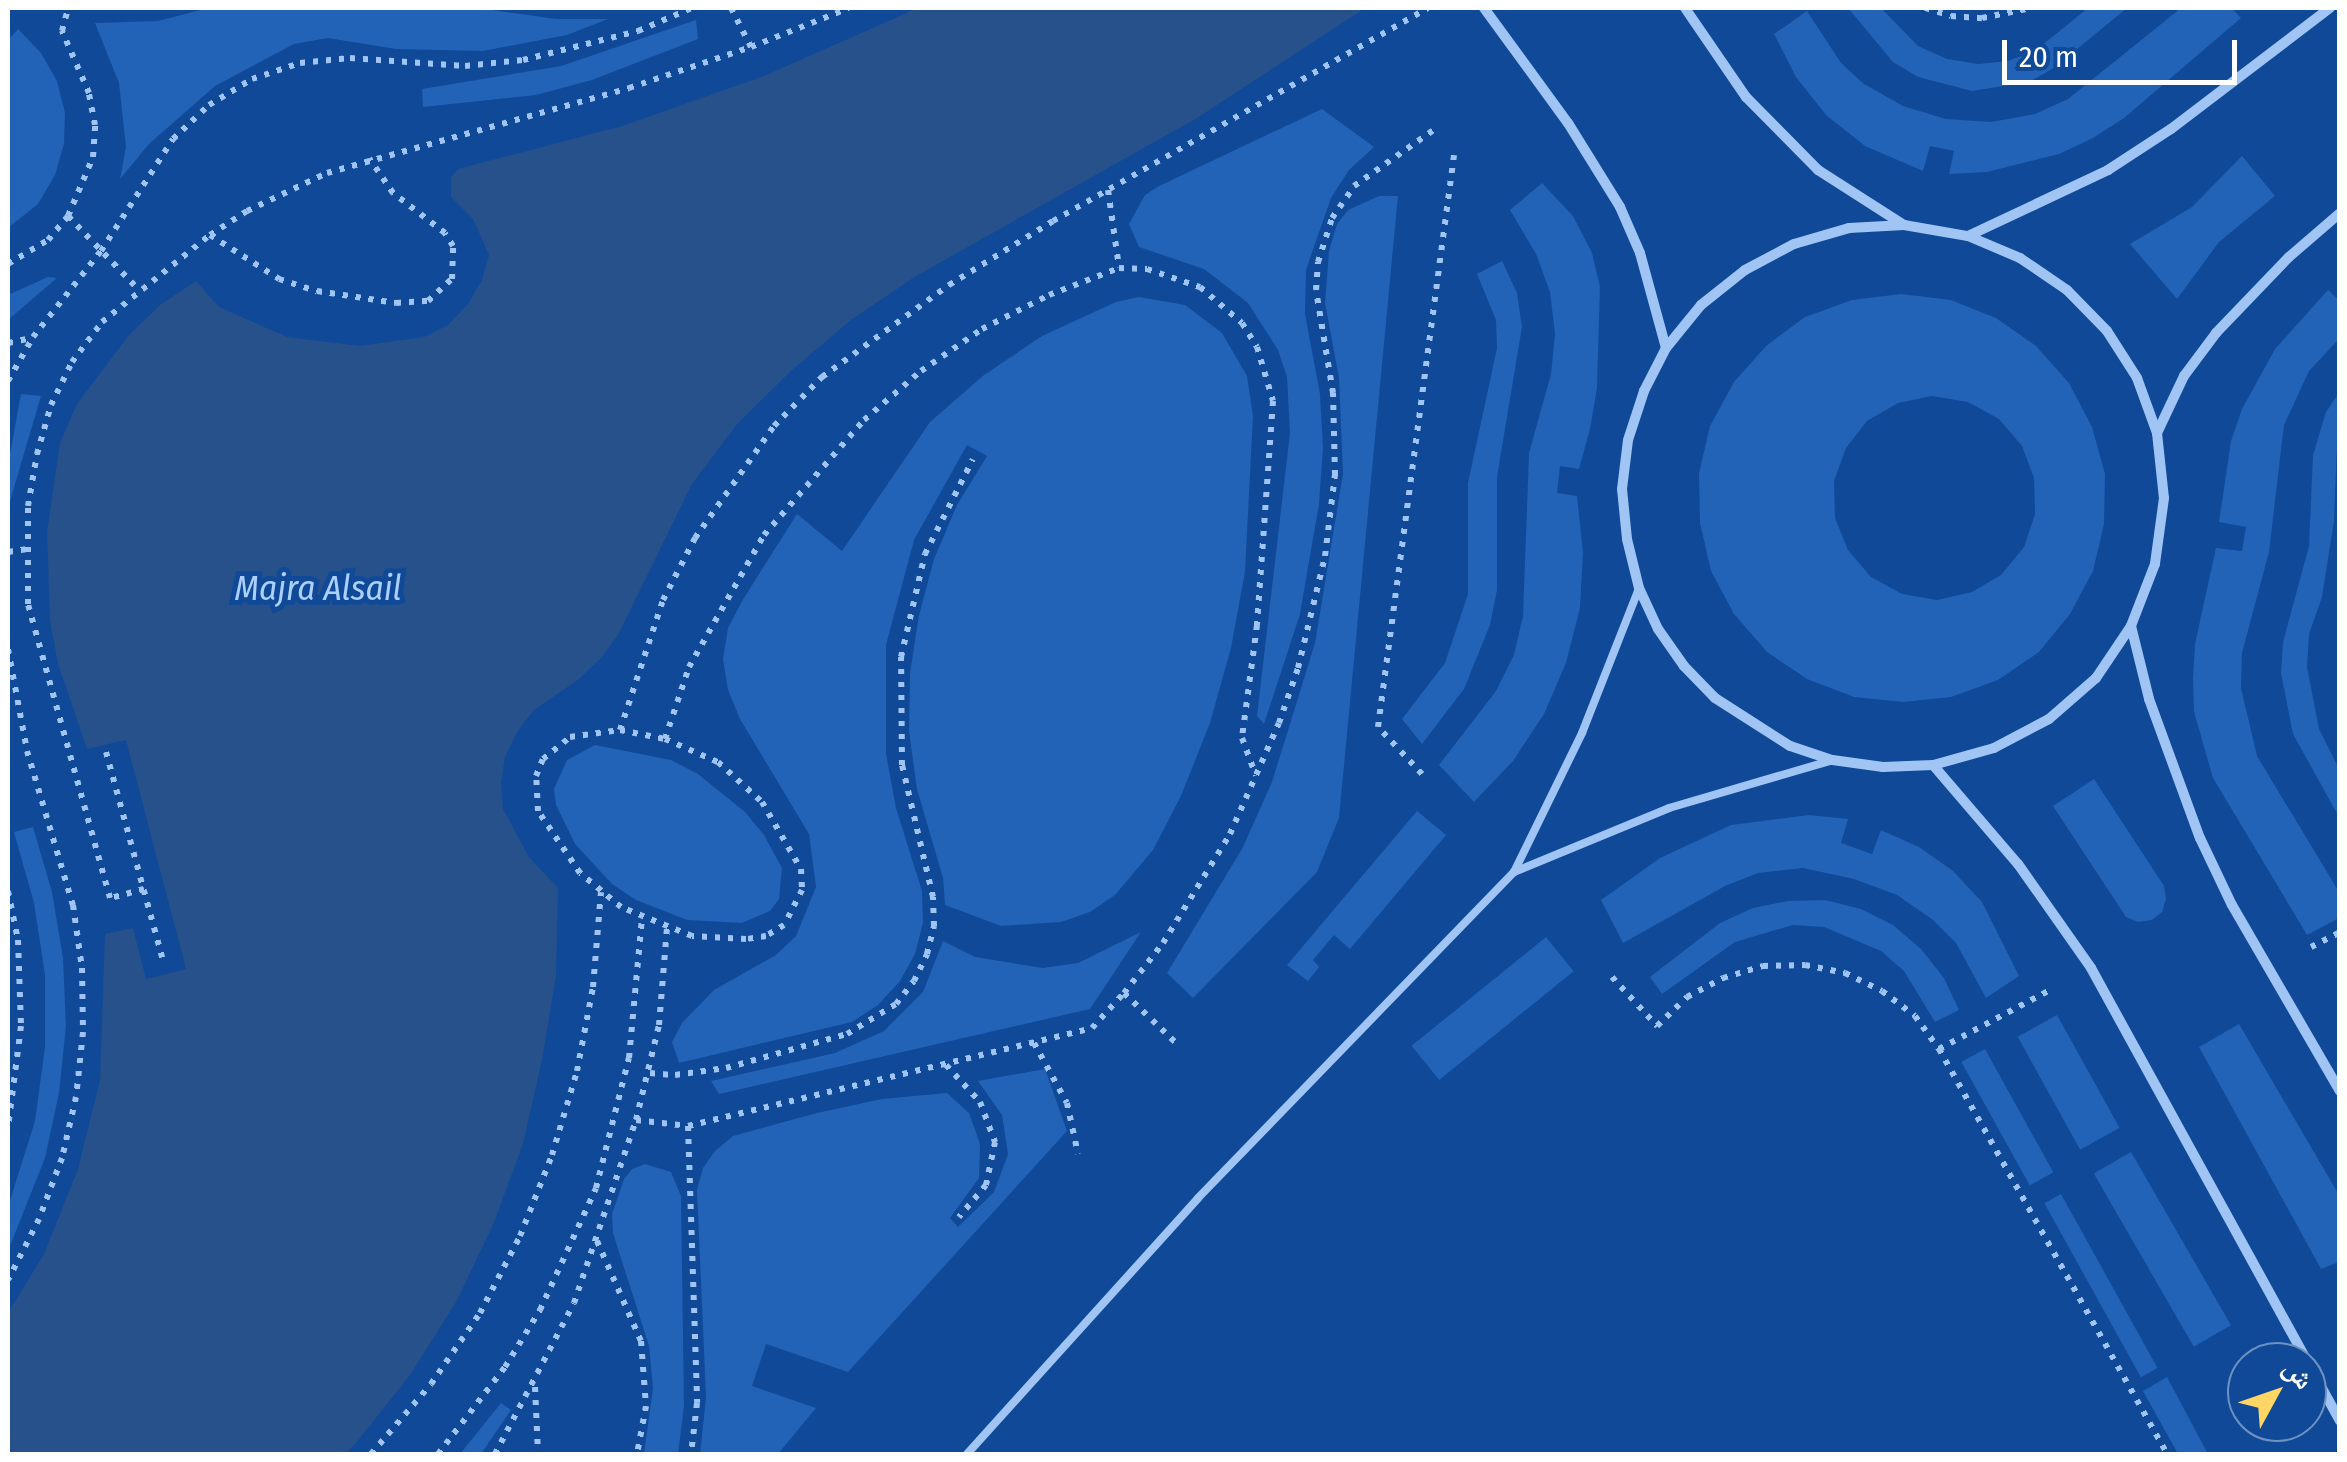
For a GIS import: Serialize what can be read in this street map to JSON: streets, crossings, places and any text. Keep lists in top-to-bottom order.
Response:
{
  "water": ["Majra Alsail"],
  "scale_bar": "20 m",
  "north": "top right"
}
